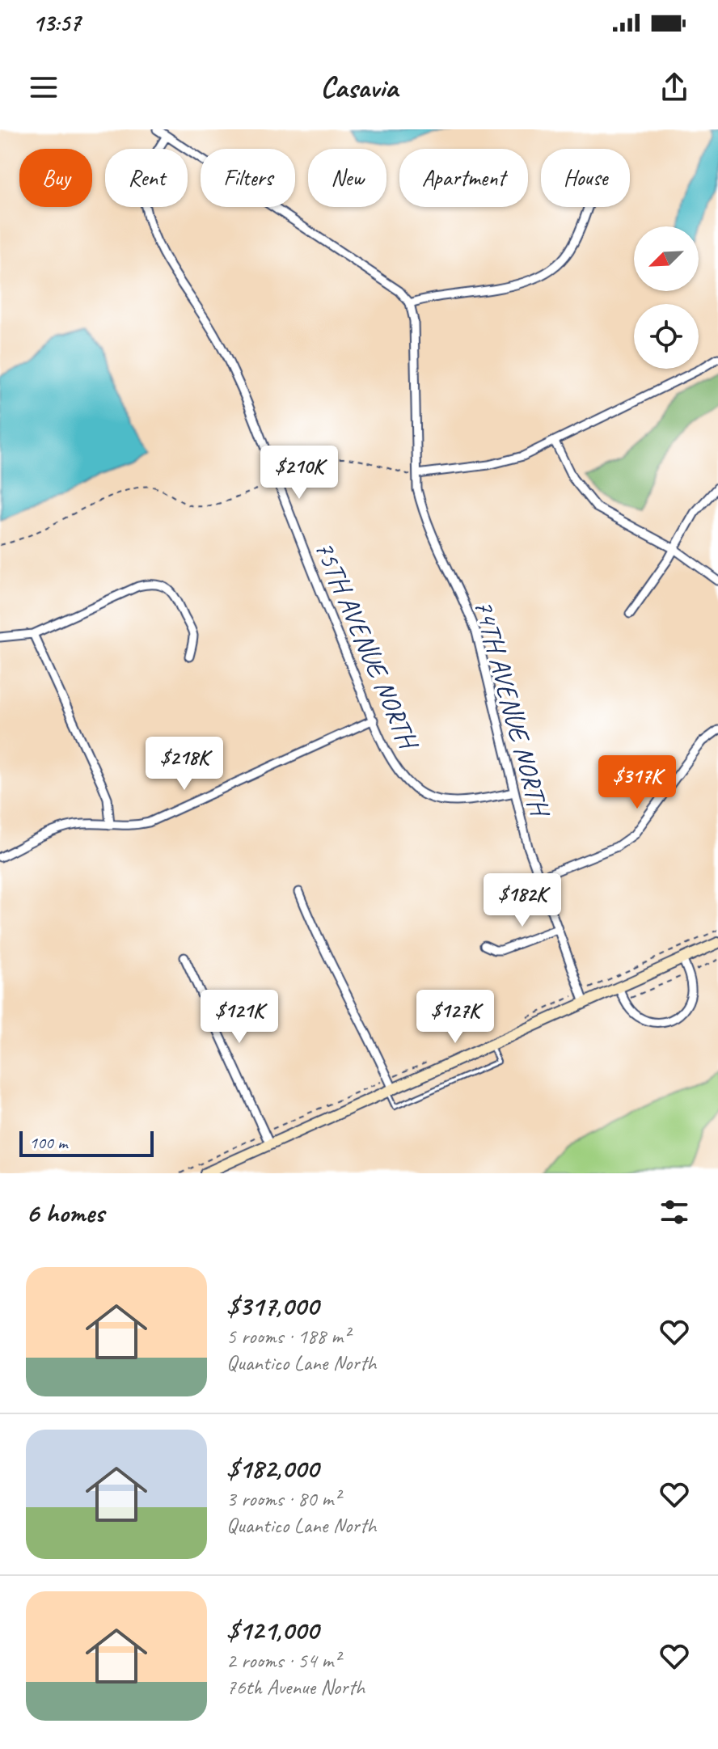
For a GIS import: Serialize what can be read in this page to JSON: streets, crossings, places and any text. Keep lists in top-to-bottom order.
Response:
{
  "streets": {
    "street": ["75TH AVENUE NORTH", "74TH AVENUE NORTH"]
  },
  "crossings": [
    ["75TH AVENUE NORTH", "74TH AVENUE NORTH"]
  ],
  "scale_bar": "100 m",
  "north": "bottom left",
  "page": {
    "status": "13:57",
    "header": "Casavia",
    "chip": [
      "Buy",
      "Rent",
      "Filters",
      "New",
      "Apartment",
      "House"
    ],
    "price": [
      "$210K",
      "$218K",
      "$317K",
      "$182K",
      "$121K",
      "$127K"
    ],
    "scale": "100 m",
    "heading": "6 homes",
    "list": [
      {
        "name": "$317,000",
        "note": "5 rooms · 188 m² · Quantico Lane North"
      },
      {
        "name": "$182,000",
        "note": "3 rooms · 80 m² · Quantico Lane North"
      },
      {
        "name": "$121,000",
        "note": "2 rooms · 54 m² · 76th Avenue North"
      }
    ]
  }
}
